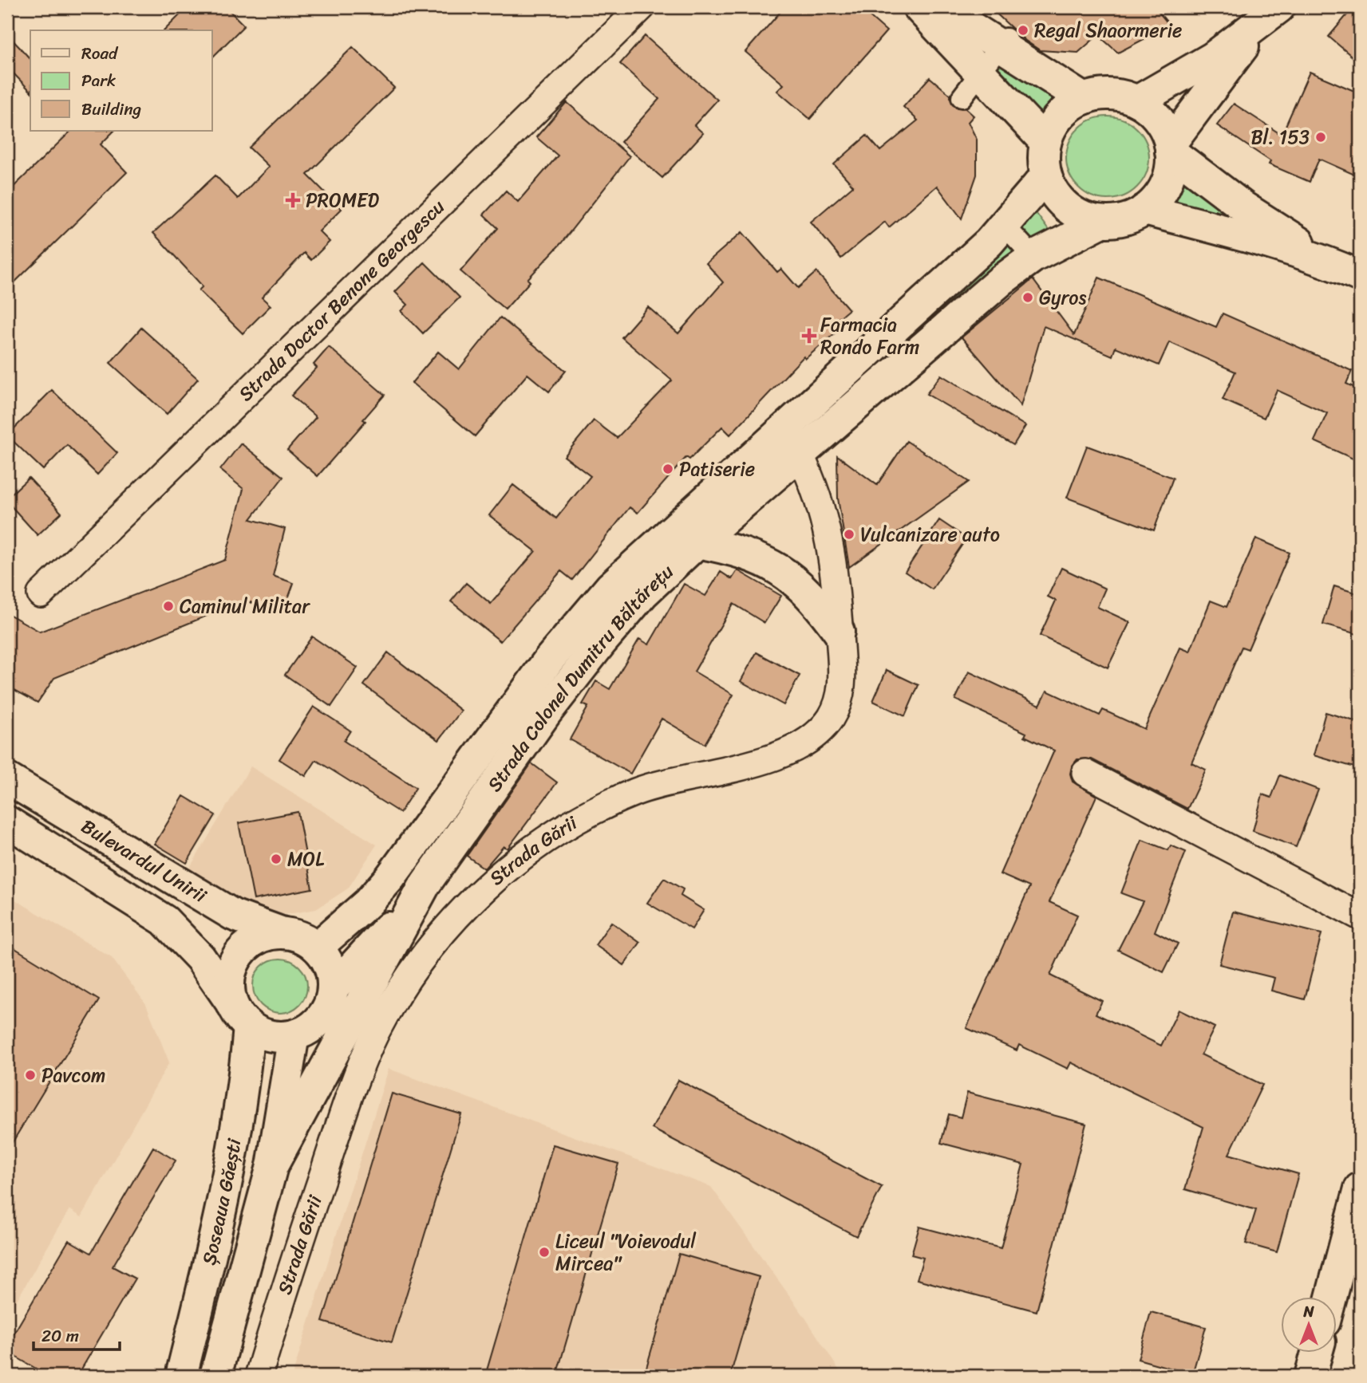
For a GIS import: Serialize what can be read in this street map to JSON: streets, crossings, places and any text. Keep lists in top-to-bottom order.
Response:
{
  "streets": {
    "main road": ["Strada Colonel Dumitru Băltărețu", "Bulevardul Unirii", "Șoseaua Găești"],
    "street": ["Strada Doctor Benone Georgescu", "Strada Gării"]
  },
  "crossings": [
    ["Strada Colonel Dumitru Băltărețu", "Strada Gării"],
    ["Strada Colonel Dumitru Băltărețu", "Bulevardul Unirii"],
    ["Strada Colonel Dumitru Băltărețu", "Șoseaua Găești"],
    ["Bulevardul Unirii", "Șoseaua Găești"]
  ],
  "places": {
    "other": [
      "Regal Shaormerie",
      "Bl. 153",
      "Gyros",
      "Patiserie",
      "Vulcanizare auto",
      "Caminul Militar",
      "MOL",
      "Pavcom",
      "Liceul \"Voievodul Mircea\""
    ],
    "health": ["PROMED", "Farmacia Rondo Farm"]
  },
  "legend": ["Road", "Park", "Building"],
  "scale_bar": "20 m",
  "north": "top"
}
